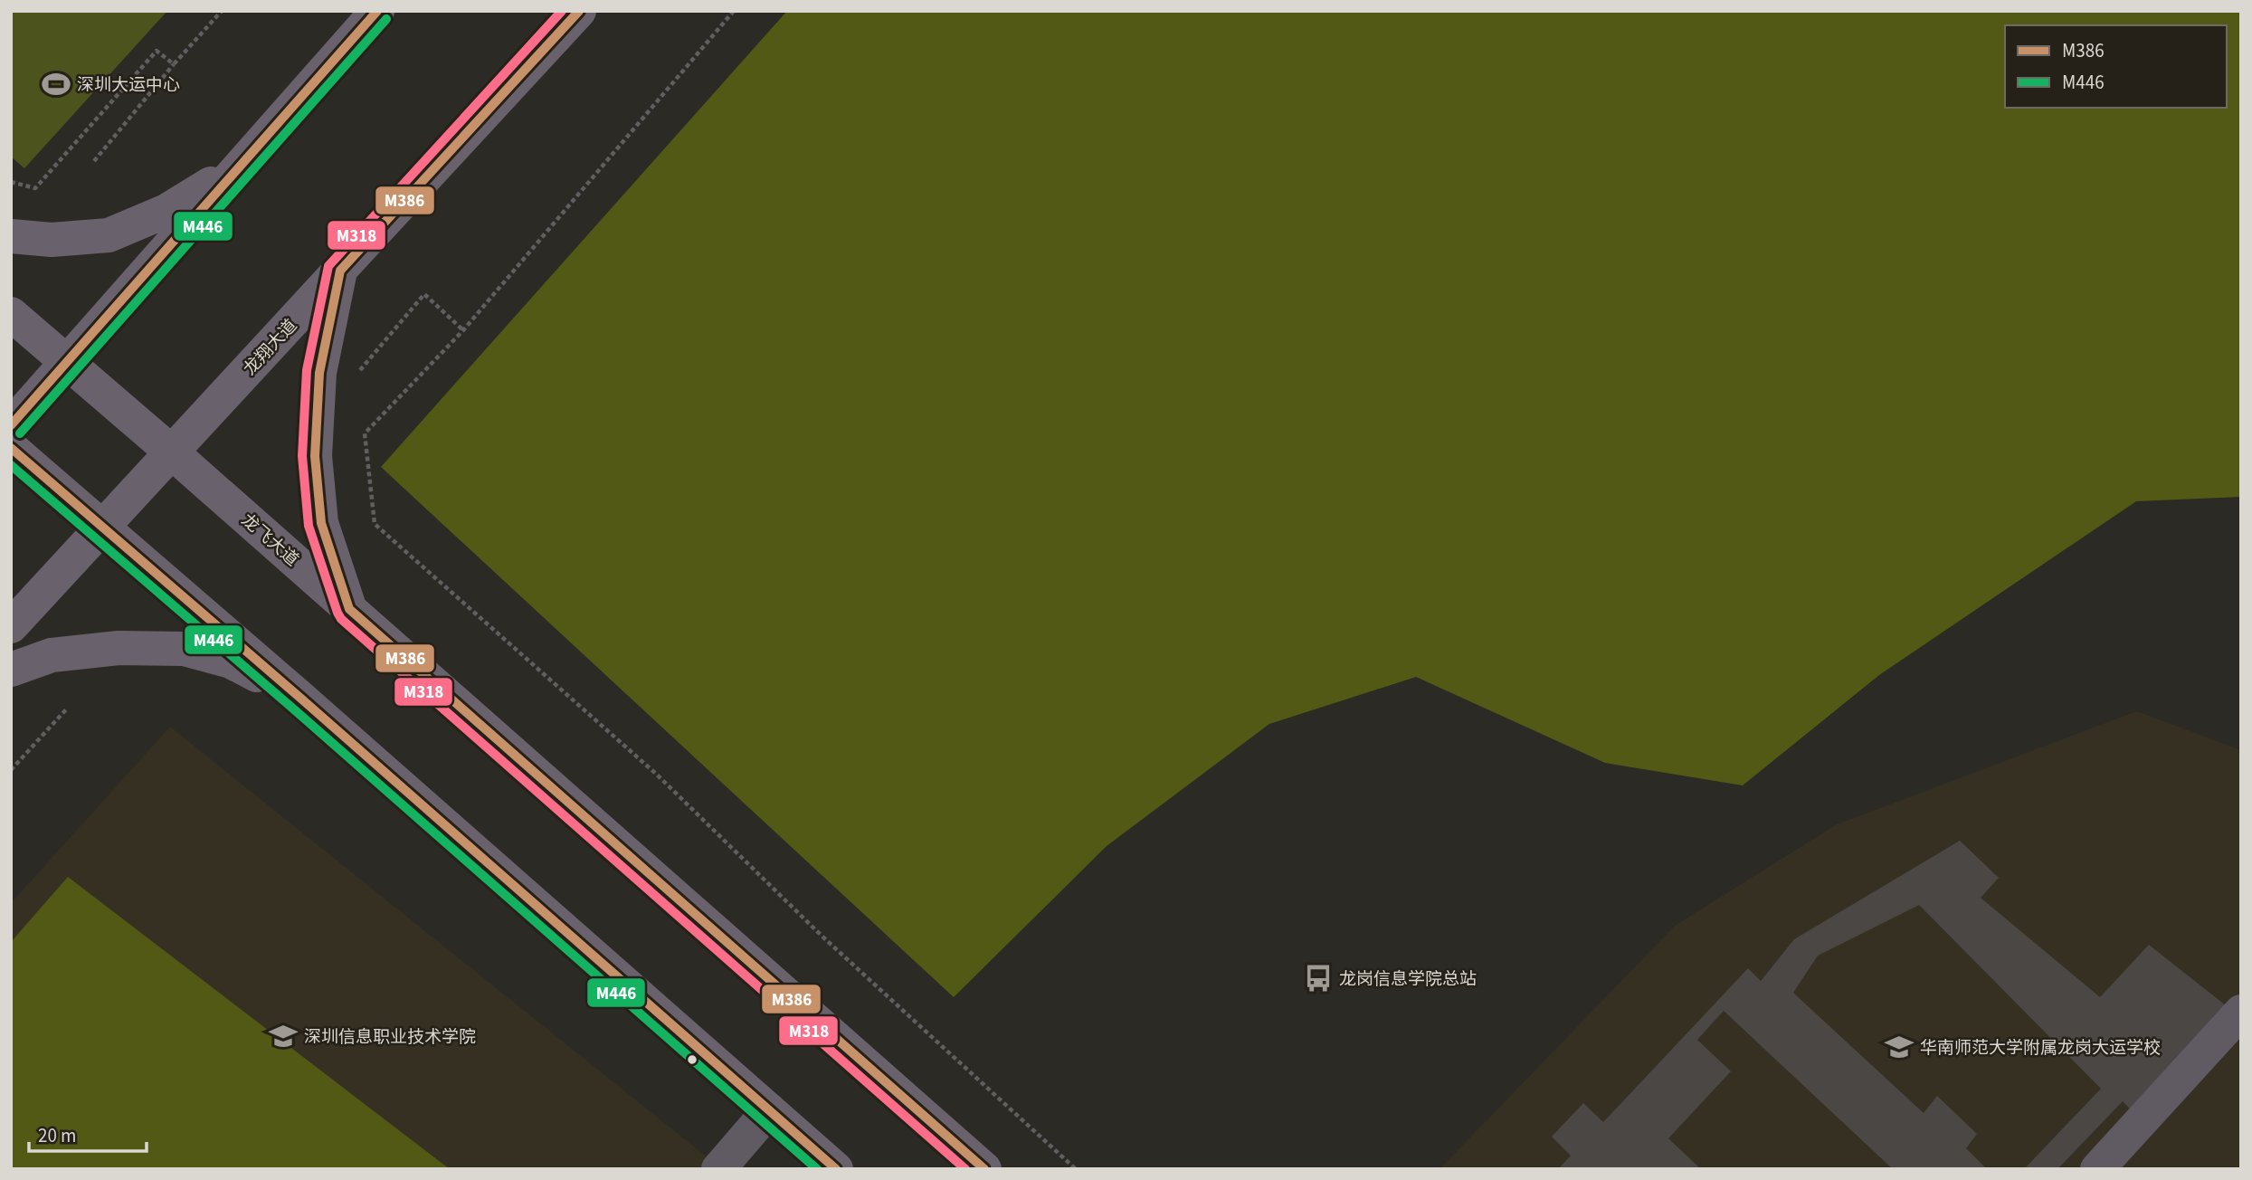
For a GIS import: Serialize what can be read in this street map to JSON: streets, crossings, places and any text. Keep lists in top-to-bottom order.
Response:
{
  "streets": {
    "main road": ["龙翔大道", "龙飞大道"]
  },
  "crossings": [
    ["龙翔大道", "龙飞大道"]
  ],
  "places": {
    "sports": ["深圳大运中心"],
    "bus stop": ["龙岗信息学院总站"],
    "school or university": ["深圳信息职业技术学院", "华南师范大学附属龙岗大运学校"]
  },
  "lines": ["transit line M386", "transit line M318", "transit line M446"],
  "legend": ["M386", "M446"],
  "scale_bar": "20 m"
}
